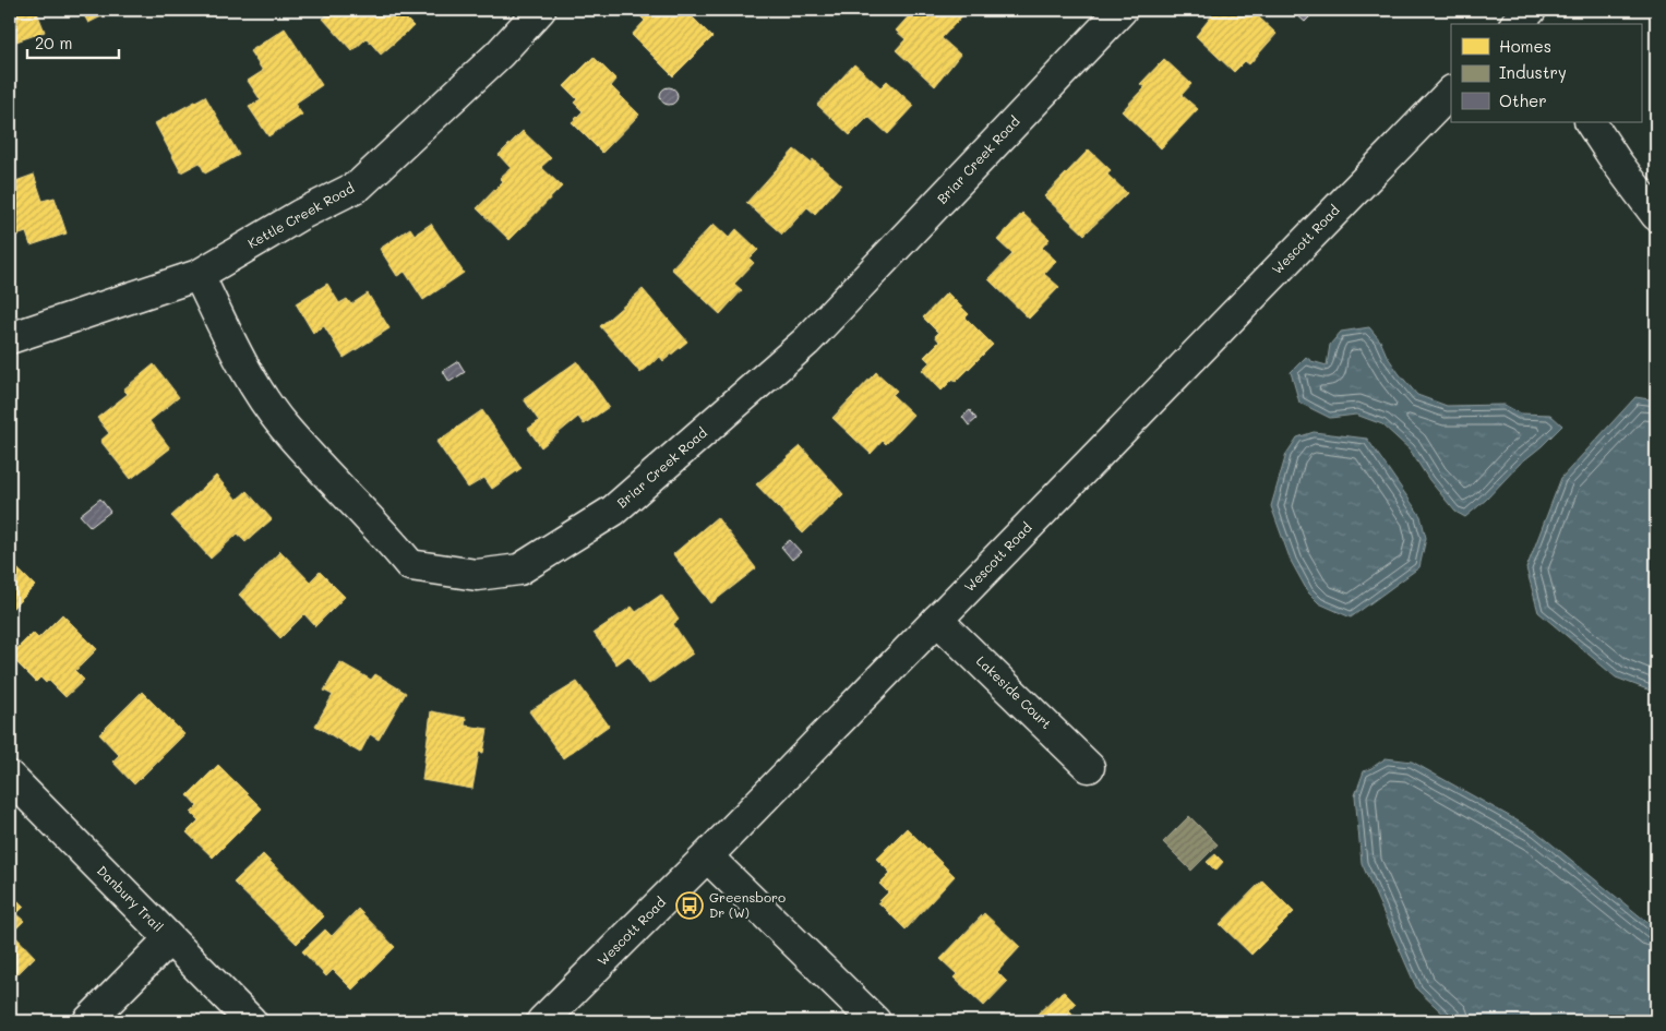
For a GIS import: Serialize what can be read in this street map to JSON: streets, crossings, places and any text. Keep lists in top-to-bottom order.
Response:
{
  "streets": {
    "street": [
      "Briar Creek Road",
      "Kettle Creek Road",
      "Wescott Road",
      "Lakeside Court",
      "Danbury Trail"
    ]
  },
  "crossings": [
    ["Briar Creek Road", "Kettle Creek Road"],
    ["Wescott Road", "Lakeside Court"]
  ],
  "places": {
    "bus stop": ["Greensboro Dr (W)"]
  },
  "legend": ["Homes", "Industry", "Other"],
  "scale_bar": "20 m"
}
